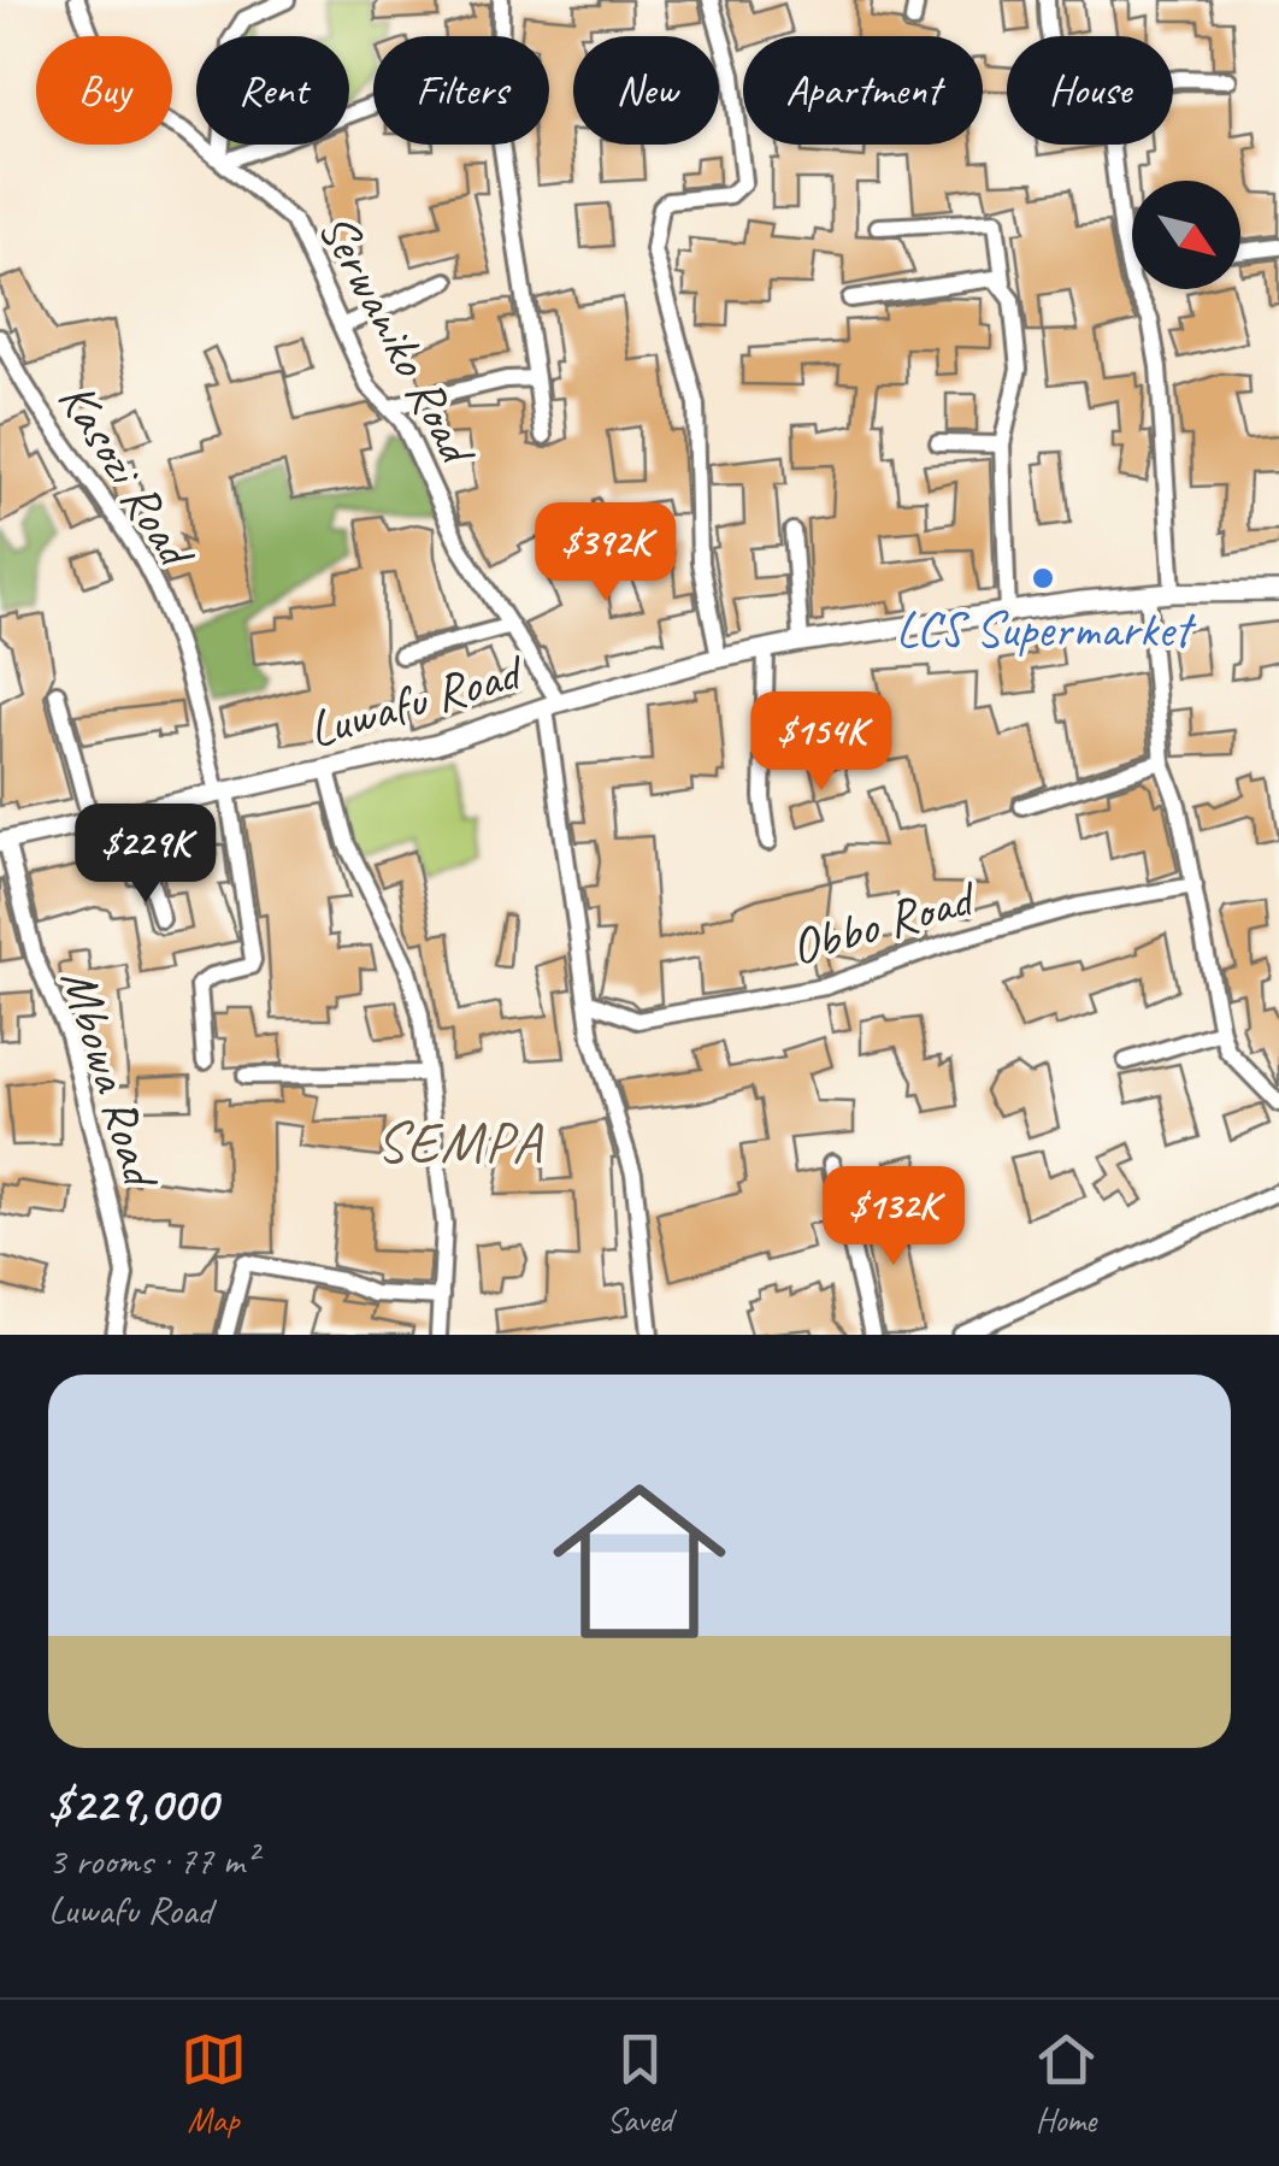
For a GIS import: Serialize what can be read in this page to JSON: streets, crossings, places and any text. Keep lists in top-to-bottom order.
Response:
{
  "streets": {
    "street": [
      "Serwaniko Road",
      "Kasozi Road",
      "Luwafu Road",
      "Obbo Road",
      "Mbowa Road"
    ]
  },
  "crossings": [
    ["Serwaniko Road", "Luwafu Road"],
    ["Kasozi Road", "Luwafu Road"],
    ["Luwafu Road", "Mbowa Road"]
  ],
  "districts": ["SEMPA"],
  "places": ["LCS Supermarket"],
  "north": "bottom right",
  "page": {
    "chip": [
      "Buy",
      "Rent",
      "Filters",
      "New",
      "Apartment",
      "House"
    ],
    "price": [
      "$392K",
      "$154K",
      "$229K",
      "$132K"
    ],
    "list": [
      {
        "name": "$229,000",
        "note": "3 rooms · 77 m² · Luwafu Road"
      }
    ],
    "tabs": ["Map", "Saved", "Home"]
  }
}
